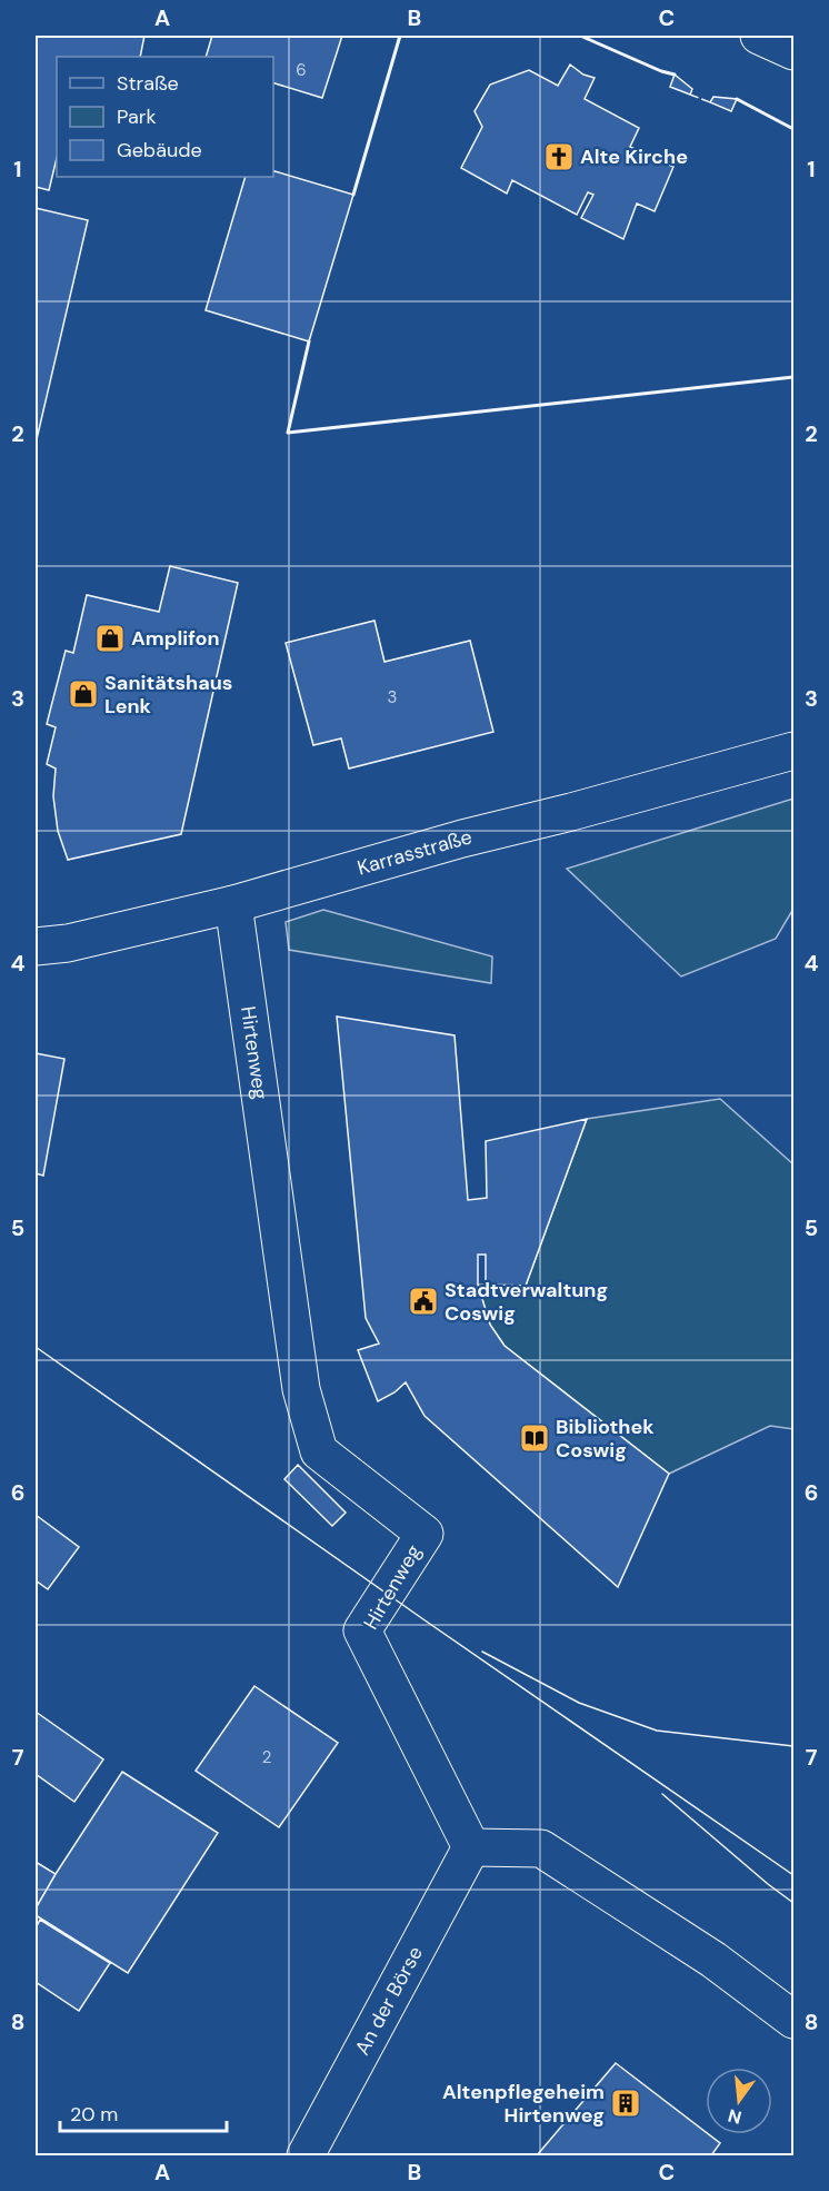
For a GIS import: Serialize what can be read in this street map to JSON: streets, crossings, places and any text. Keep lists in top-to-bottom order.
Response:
{
  "streets": {
    "street": ["Karrasstraße", "Hirtenweg", "An der Börse"]
  },
  "crossings": [
    ["Karrasstraße", "Hirtenweg"],
    ["Hirtenweg", "An der Börse"]
  ],
  "places": {
    "church": ["Alte Kirche"],
    "shop": ["Amplifon", "Sanitätshaus Lenk"],
    "public building": ["Stadtverwaltung Coswig"],
    "library": ["Bibliothek Coswig"],
    "building": ["Altenpflegeheim Hirtenweg"]
  },
  "house_numbers": ["6", "3", "2"],
  "legend": ["Straße", "Park", "Gebäude"],
  "scale_bar": "20 m",
  "north": "bottom",
  "grid": {
    "columns": ["A", "B", "C"],
    "rows": [
      "1",
      "2",
      "3",
      "4",
      "5",
      "6",
      "7",
      "8"
    ]
  }
}
